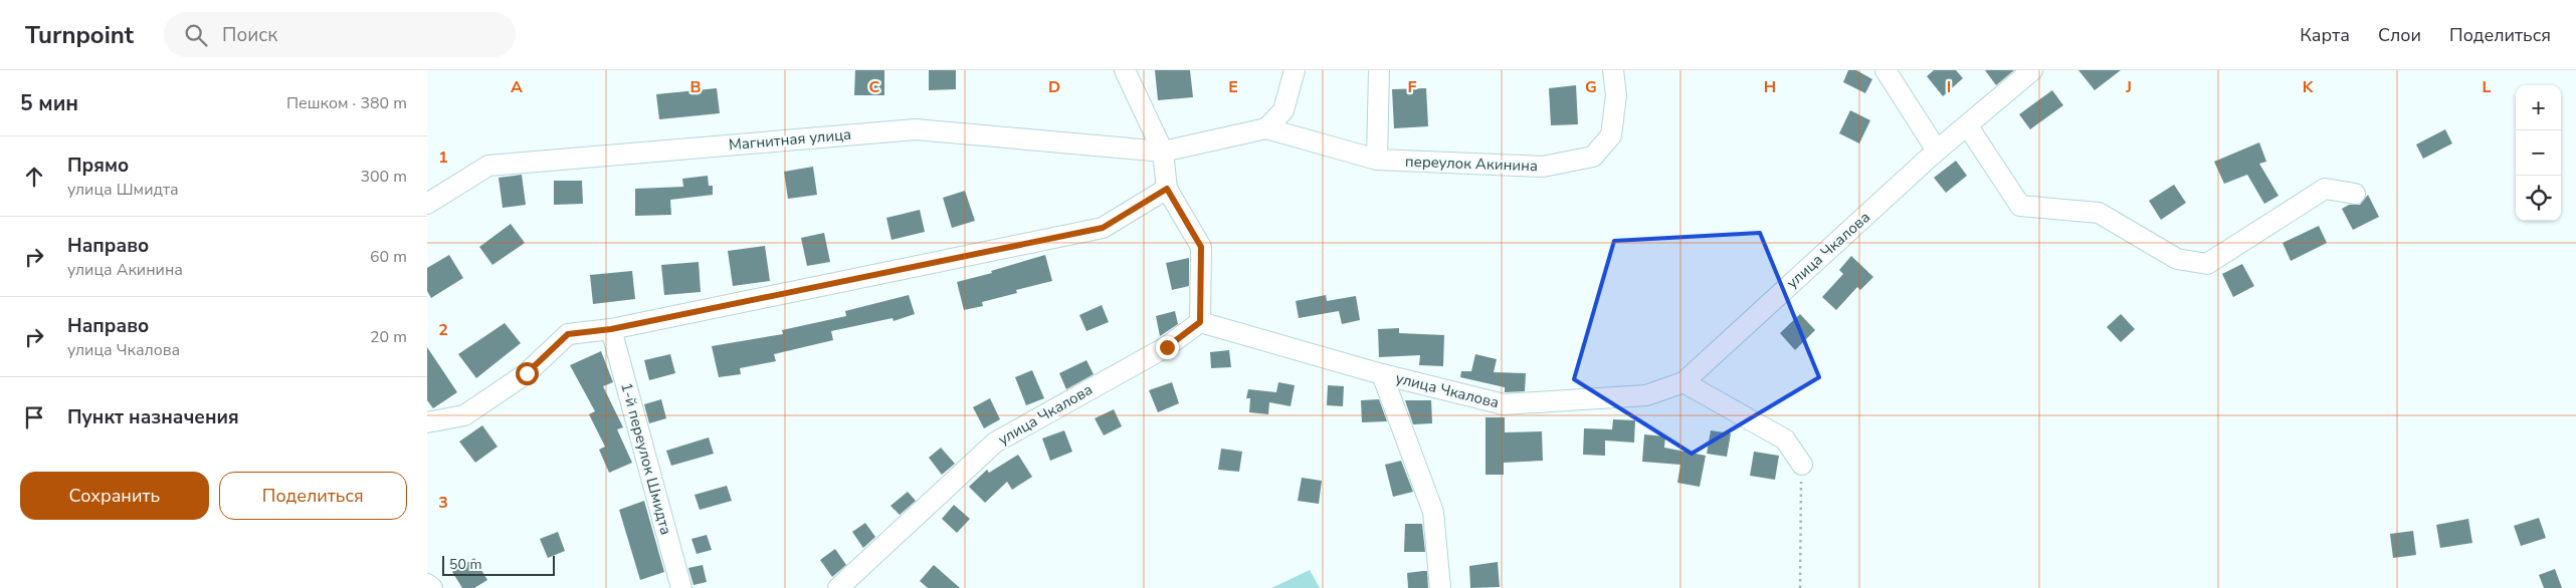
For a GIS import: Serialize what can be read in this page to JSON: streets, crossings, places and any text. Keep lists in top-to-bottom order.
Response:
{
  "streets": {
    "street": [
      "Магнитная улица",
      "переулок Акинина",
      "улица Чкалова",
      "1-й переулок Шмидта"
    ]
  },
  "crossings": [
    ["Магнитная улица", "переулок Акинина"]
  ],
  "scale_bar": "50 m",
  "page": {
    "header": "Turnpoint",
    "search": "Поиск",
    "nav": ["Карта", "Слои", "Поделиться"],
    "heading": ["5 мин", "Пешком · 380 m"],
    "map_buttons": ["+", "−"],
    "list": [
      ["Прямо", "улица Шмидта", "300 m"],
      ["Направо", "улица Акинина", "60 m"],
      ["Направо", "улица Чкалова", "20 m"],
      "Пункт назначения"
    ],
    "buttons": ["Сохранить", "Поделиться"],
    "scale": "50 m"
  },
  "grid": {
    "columns": [
      "A",
      "B",
      "C",
      "D",
      "E",
      "F",
      "G",
      "H",
      "I",
      "J",
      "K",
      "L"
    ],
    "rows": ["1", "2", "3"]
  }
}
